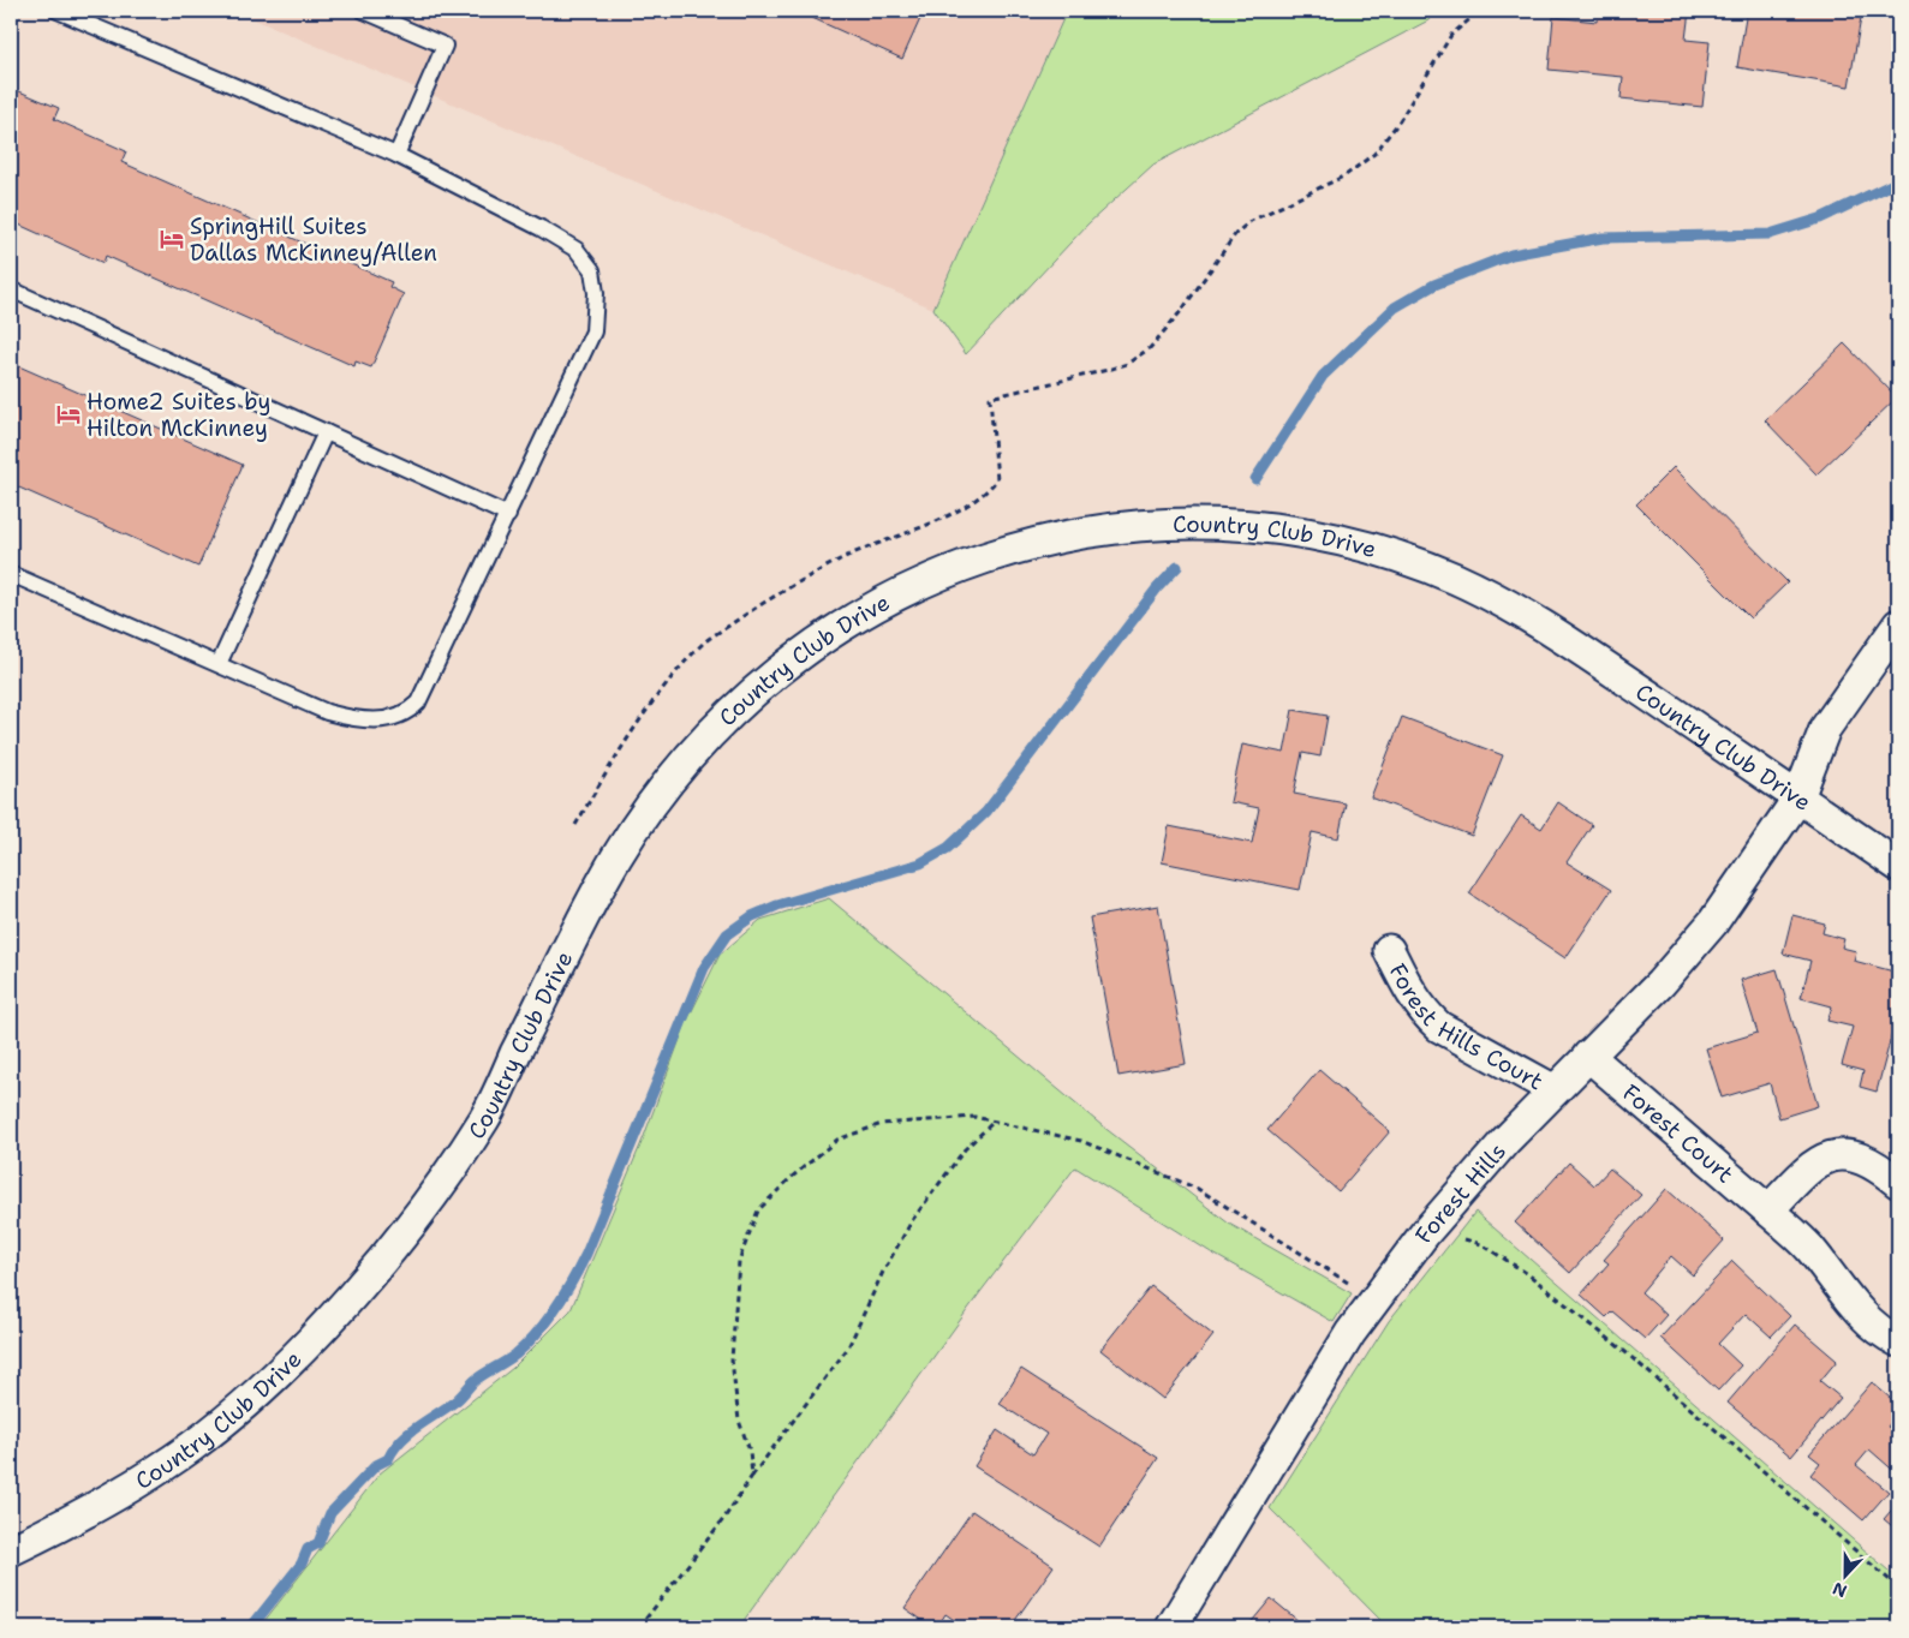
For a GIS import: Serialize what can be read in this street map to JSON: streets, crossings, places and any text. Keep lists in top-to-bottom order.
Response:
{
  "streets": {
    "street": [
      "Country Club Drive",
      "Forest Hills Court",
      "Forest Court",
      "Forest Hills"
    ]
  },
  "crossings": [
    ["Country Club Drive", "Forest Hills"],
    ["Forest Hills Court", "Forest Hills"],
    ["Forest Court", "Forest Hills"]
  ],
  "places": {
    "hotel": ["SpringHill Suites Dallas McKinney/Allen", "Home2 Suites by Hilton McKinney"]
  },
  "north": "bottom"
}
